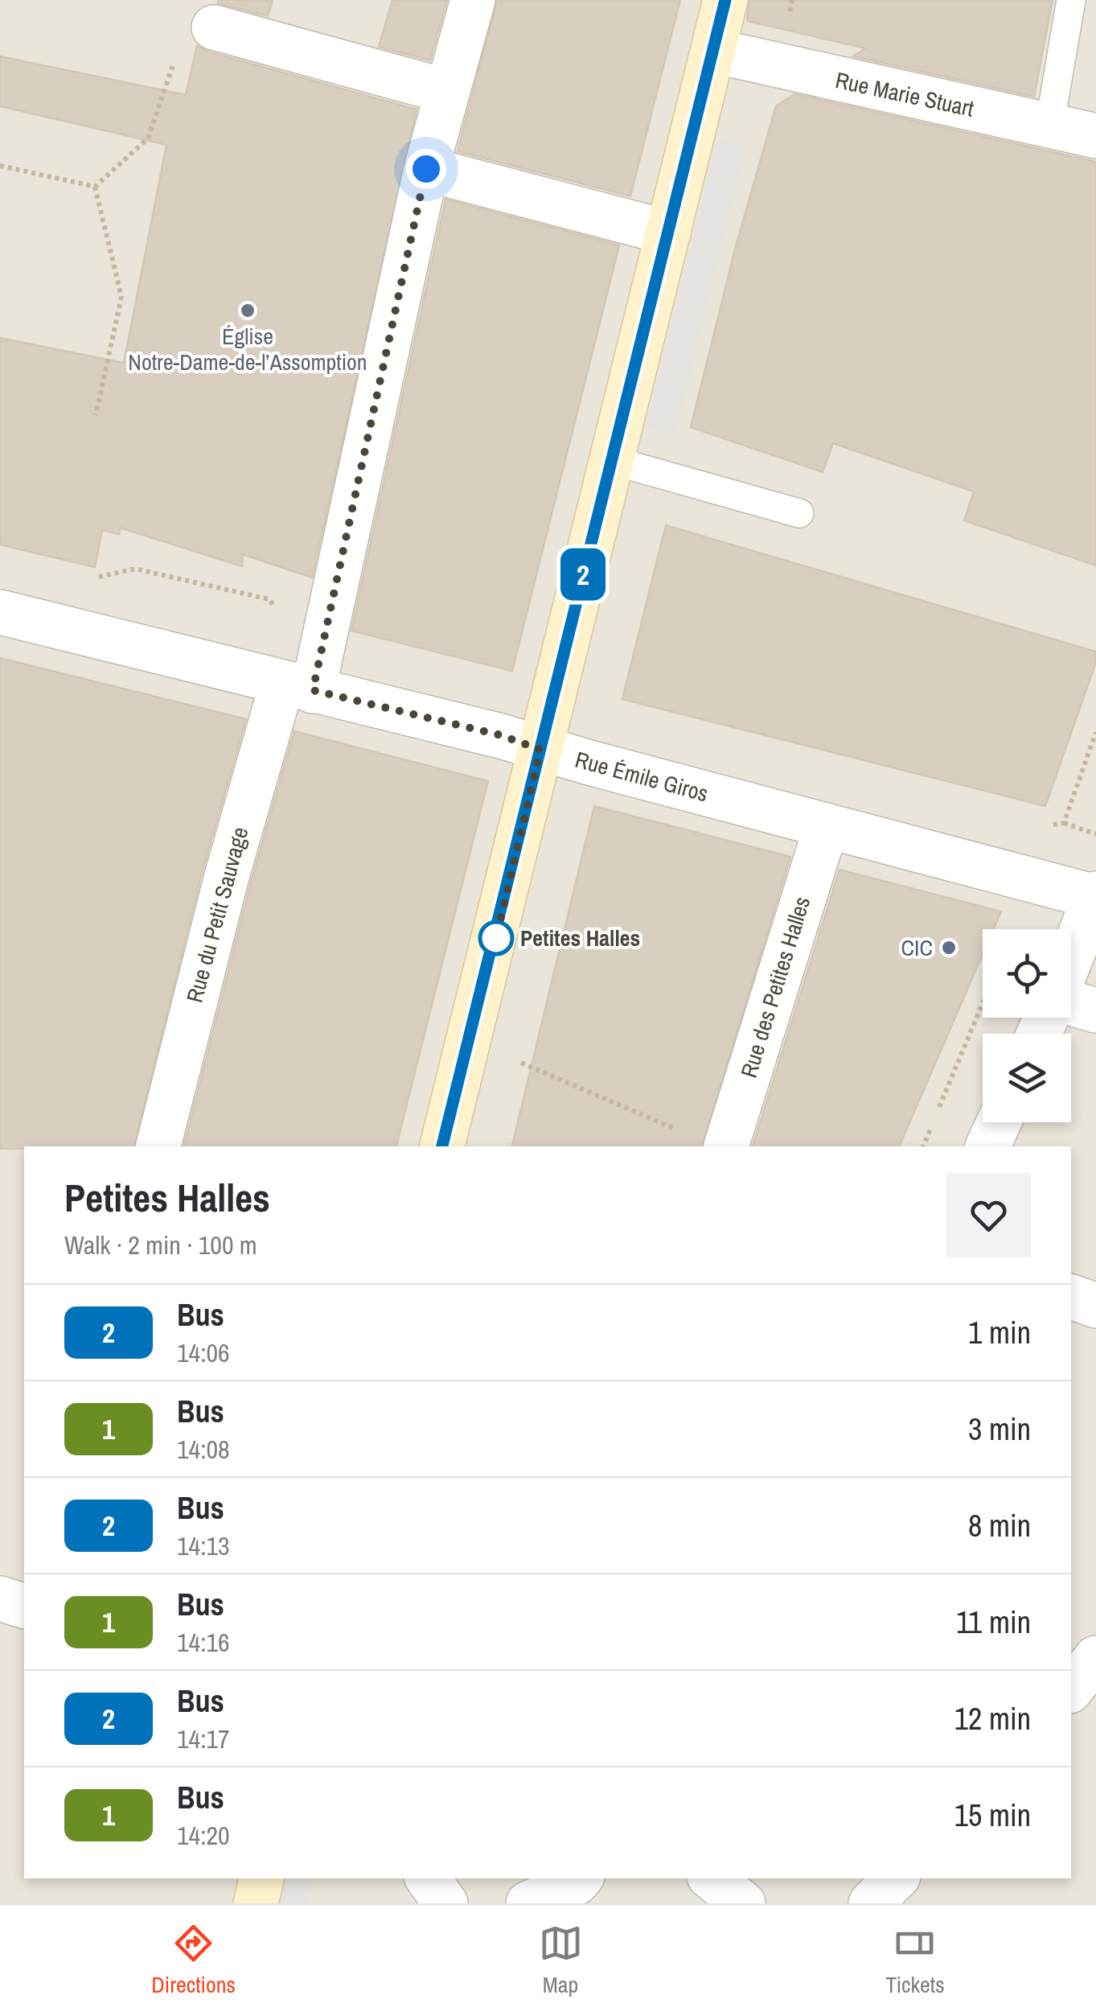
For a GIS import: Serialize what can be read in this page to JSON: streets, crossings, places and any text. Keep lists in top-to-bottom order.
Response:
{
  "streets": {
    "street": [
      "Rue Marie Stuart",
      "Rue Émile Giros",
      "Rue du Petit Sauvage",
      "Rue des Petites Halles"
    ]
  },
  "crossings": [
    ["Rue Émile Giros", "Rue du Petit Sauvage"],
    ["Rue Émile Giros", "Rue des Petites Halles"]
  ],
  "places": ["Église Notre-Dame-de-l’Assomption", "Petites Halles", "CIC"],
  "lines": ["bus line 2"],
  "page": {
    "on_map": "2",
    "heading": ["Petites Halles", "Walk · 2 min · 100 m"],
    "list": [
      {
        "mark": "2",
        "name": "Bus",
        "note": "14:06",
        "value": "1 min"
      },
      {
        "mark": "1",
        "name": "Bus",
        "note": "14:08",
        "value": "3 min"
      },
      {
        "mark": "2",
        "name": "Bus",
        "note": "14:13",
        "value": "8 min"
      },
      {
        "mark": "1",
        "name": "Bus",
        "note": "14:16",
        "value": "11 min"
      },
      {
        "mark": "2",
        "name": "Bus",
        "note": "14:17",
        "value": "12 min"
      },
      {
        "mark": "1",
        "name": "Bus",
        "note": "14:20",
        "value": "15 min"
      }
    ],
    "tabs": ["Directions", "Map", "Tickets"]
  }
}
